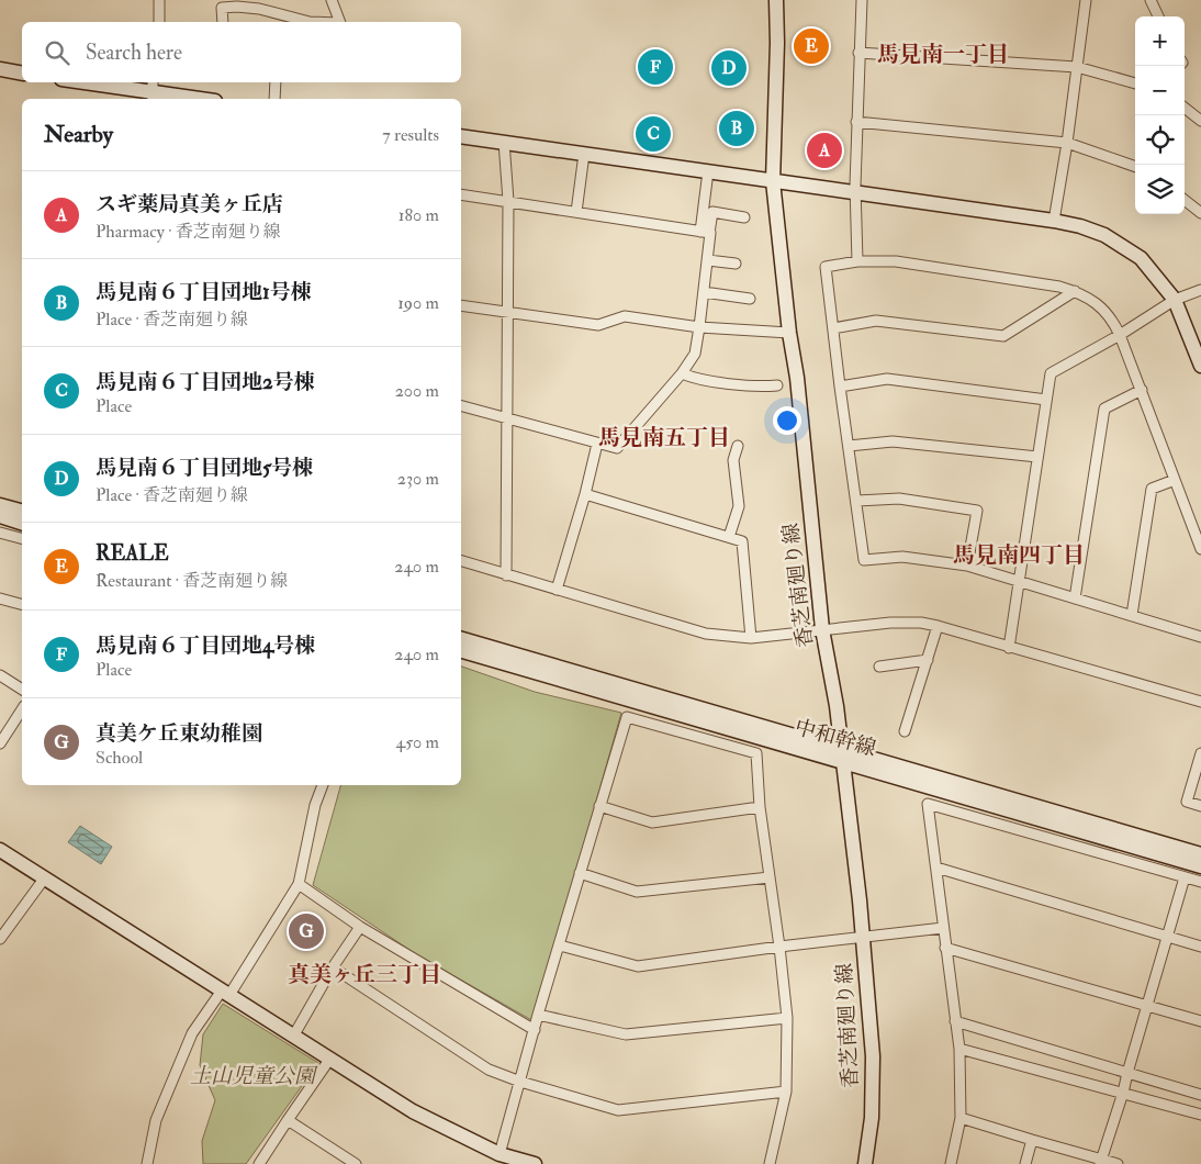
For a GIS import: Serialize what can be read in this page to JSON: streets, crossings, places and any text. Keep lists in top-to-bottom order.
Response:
{
  "streets": {
    "street": ["香芝南廻り線", "中和幹線"]
  },
  "crossings": [
    ["香芝南廻り線", "中和幹線"]
  ],
  "districts": [
    "馬見南一丁目",
    "馬見南五丁目",
    "馬見南四丁目",
    "真美ヶ丘三丁目"
  ],
  "parks": ["土山児童公園"],
  "page": {
    "map_buttons": ["+", "−"],
    "search": "Search here",
    "pins": [
      "E",
      "F",
      "D",
      "B",
      "C",
      "A",
      "G"
    ],
    "heading": ["Nearby", "7 results"],
    "list": [
      {
        "mark": "A",
        "name": "スギ薬局真美ヶ丘店",
        "note": "Pharmacy · 香芝南廻り線",
        "value": "180 m"
      },
      {
        "mark": "B",
        "name": "馬見南６丁目団地1号棟",
        "note": "Place · 香芝南廻り線",
        "value": "190 m"
      },
      {
        "mark": "C",
        "name": "馬見南６丁目団地2号棟",
        "note": "Place",
        "value": "200 m"
      },
      {
        "mark": "D",
        "name": "馬見南６丁目団地5号棟",
        "note": "Place · 香芝南廻り線",
        "value": "230 m"
      },
      {
        "mark": "E",
        "name": "REALE",
        "note": "Restaurant · 香芝南廻り線",
        "value": "240 m"
      },
      {
        "mark": "F",
        "name": "馬見南６丁目団地4号棟",
        "note": "Place",
        "value": "240 m"
      },
      {
        "mark": "G",
        "name": "真美ケ丘東幼稚園",
        "note": "School",
        "value": "450 m"
      }
    ]
  }
}
